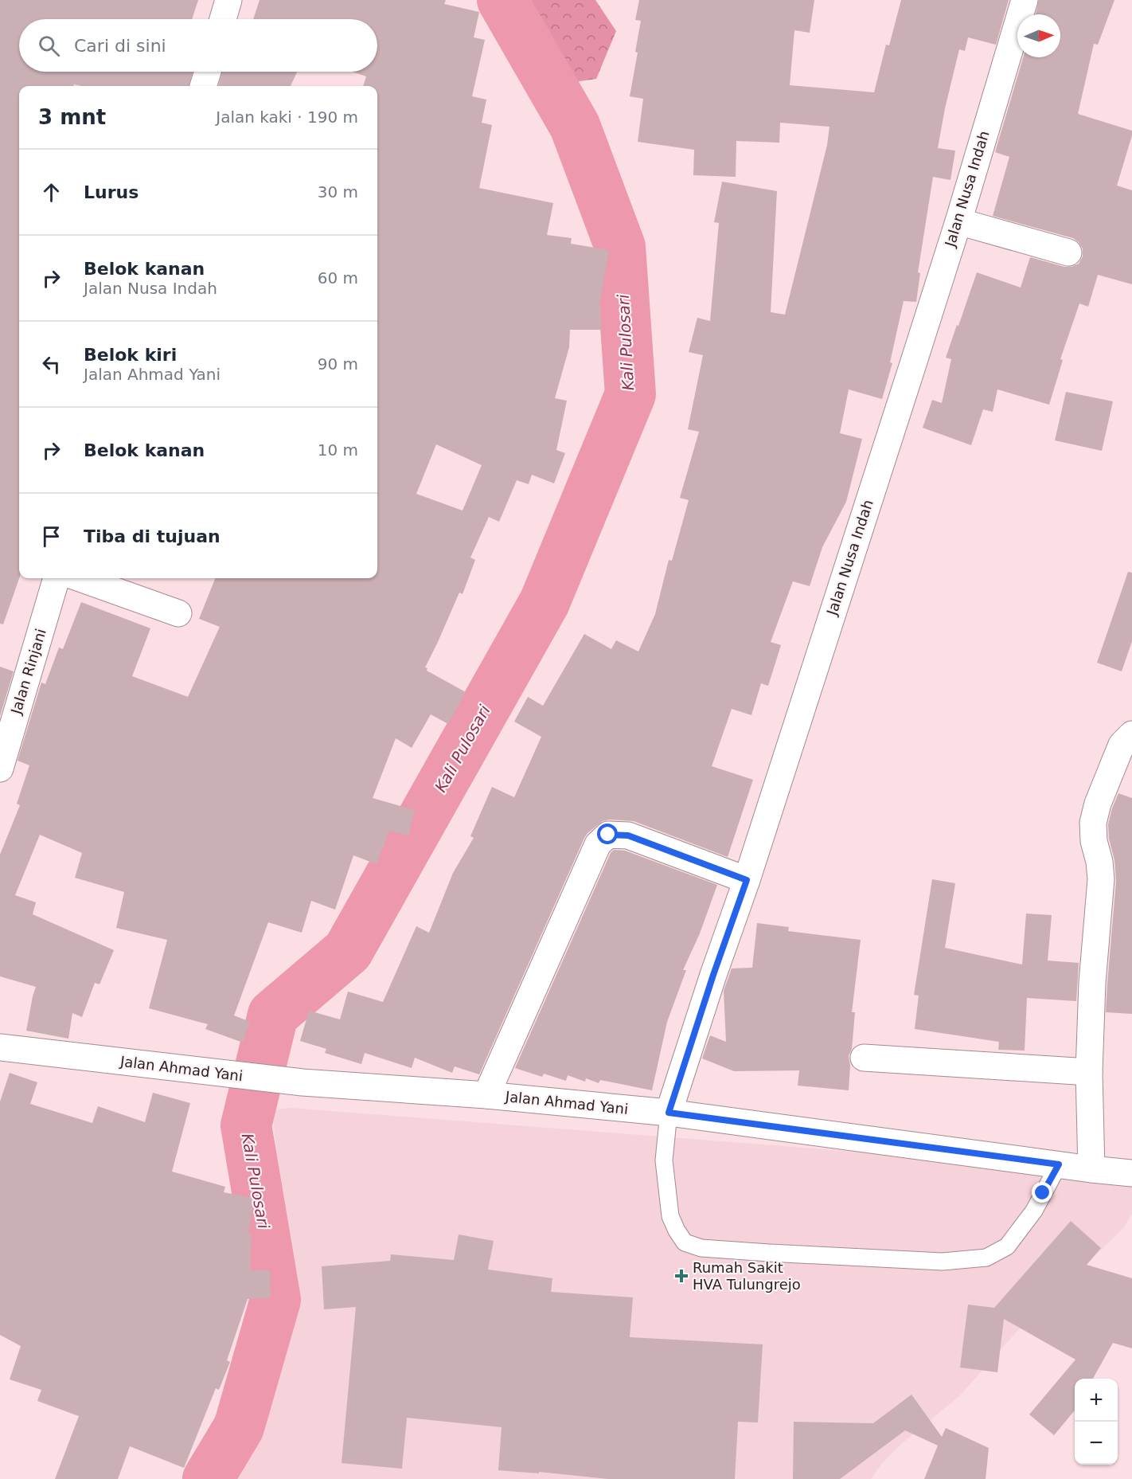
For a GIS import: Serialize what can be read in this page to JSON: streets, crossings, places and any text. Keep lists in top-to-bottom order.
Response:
{
  "streets": {
    "street": ["Jalan Nusa Indah", "Jalan Rinjani", "Jalan Ahmad Yani"]
  },
  "crossings": [
    ["Jalan Nusa Indah", "Jalan Ahmad Yani"]
  ],
  "water": ["Kali Pulosari"],
  "places": {
    "health": ["Rumah Sakit HVA Tulungrejo"]
  },
  "north": "right",
  "page": {
    "search": "Cari di sini",
    "heading": ["3 mnt", "Jalan kaki · 190 m"],
    "list": [
      ["Lurus", "30 m"],
      ["Belok kanan", "Jalan Nusa Indah", "60 m"],
      ["Belok kiri", "Jalan Ahmad Yani", "90 m"],
      ["Belok kanan", "10 m"],
      "Tiba di tujuan"
    ],
    "map_buttons": ["+", "−"]
  }
}
